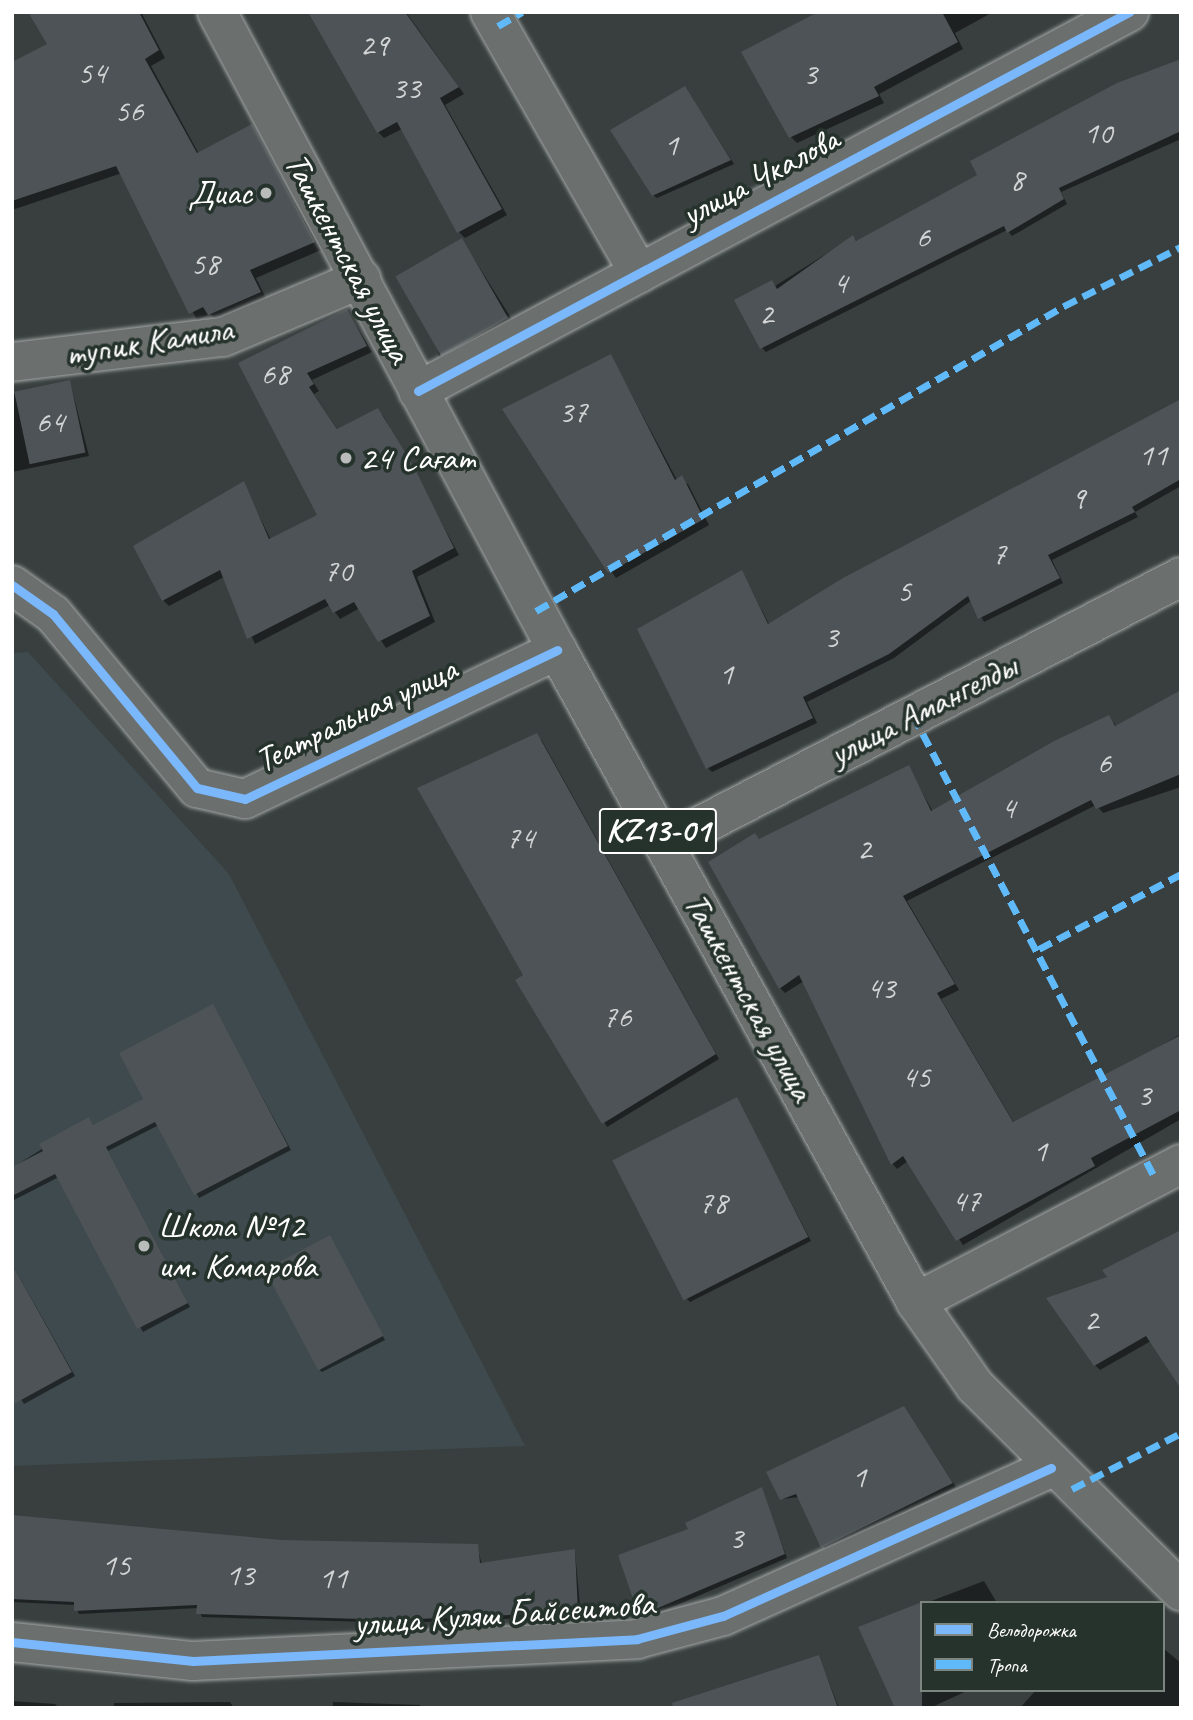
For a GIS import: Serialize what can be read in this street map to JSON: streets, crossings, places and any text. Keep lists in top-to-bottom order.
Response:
{
  "streets": {
    "street": [
      "улица Чкалова",
      "Ташкентская улица",
      "тупик Камила",
      "улица Амангелды",
      "Театральная улица",
      "KZ13-01",
      "улица Куляш Байсеитова"
    ]
  },
  "crossings": [
    ["улица Чкалова", "Ташкентская улица"],
    ["Ташкентская улица", "тупик Камила"],
    ["Ташкентская улица", "улица Амангелды"],
    ["Ташкентская улица", "Театральная улица"],
    ["Ташкентская улица", "улица Куляш Байсеитова"]
  ],
  "places": ["Диас", "24 Сағат", "Школа №12 им. Комарова"],
  "house_numbers": [
    "29",
    "54",
    "3",
    "33",
    "56",
    "10",
    "1",
    "8",
    "6",
    "58",
    "4",
    "2",
    "68",
    "37",
    "64",
    "11",
    "9",
    "7",
    "70",
    "5",
    "3",
    "1",
    "6",
    "4",
    "74",
    "2",
    "43",
    "76",
    "45",
    "3",
    "1",
    "47",
    "78",
    "2",
    "1",
    "3",
    "15",
    "13",
    "11"
  ],
  "legend": ["Велодорожка", "Тропа"]
}
